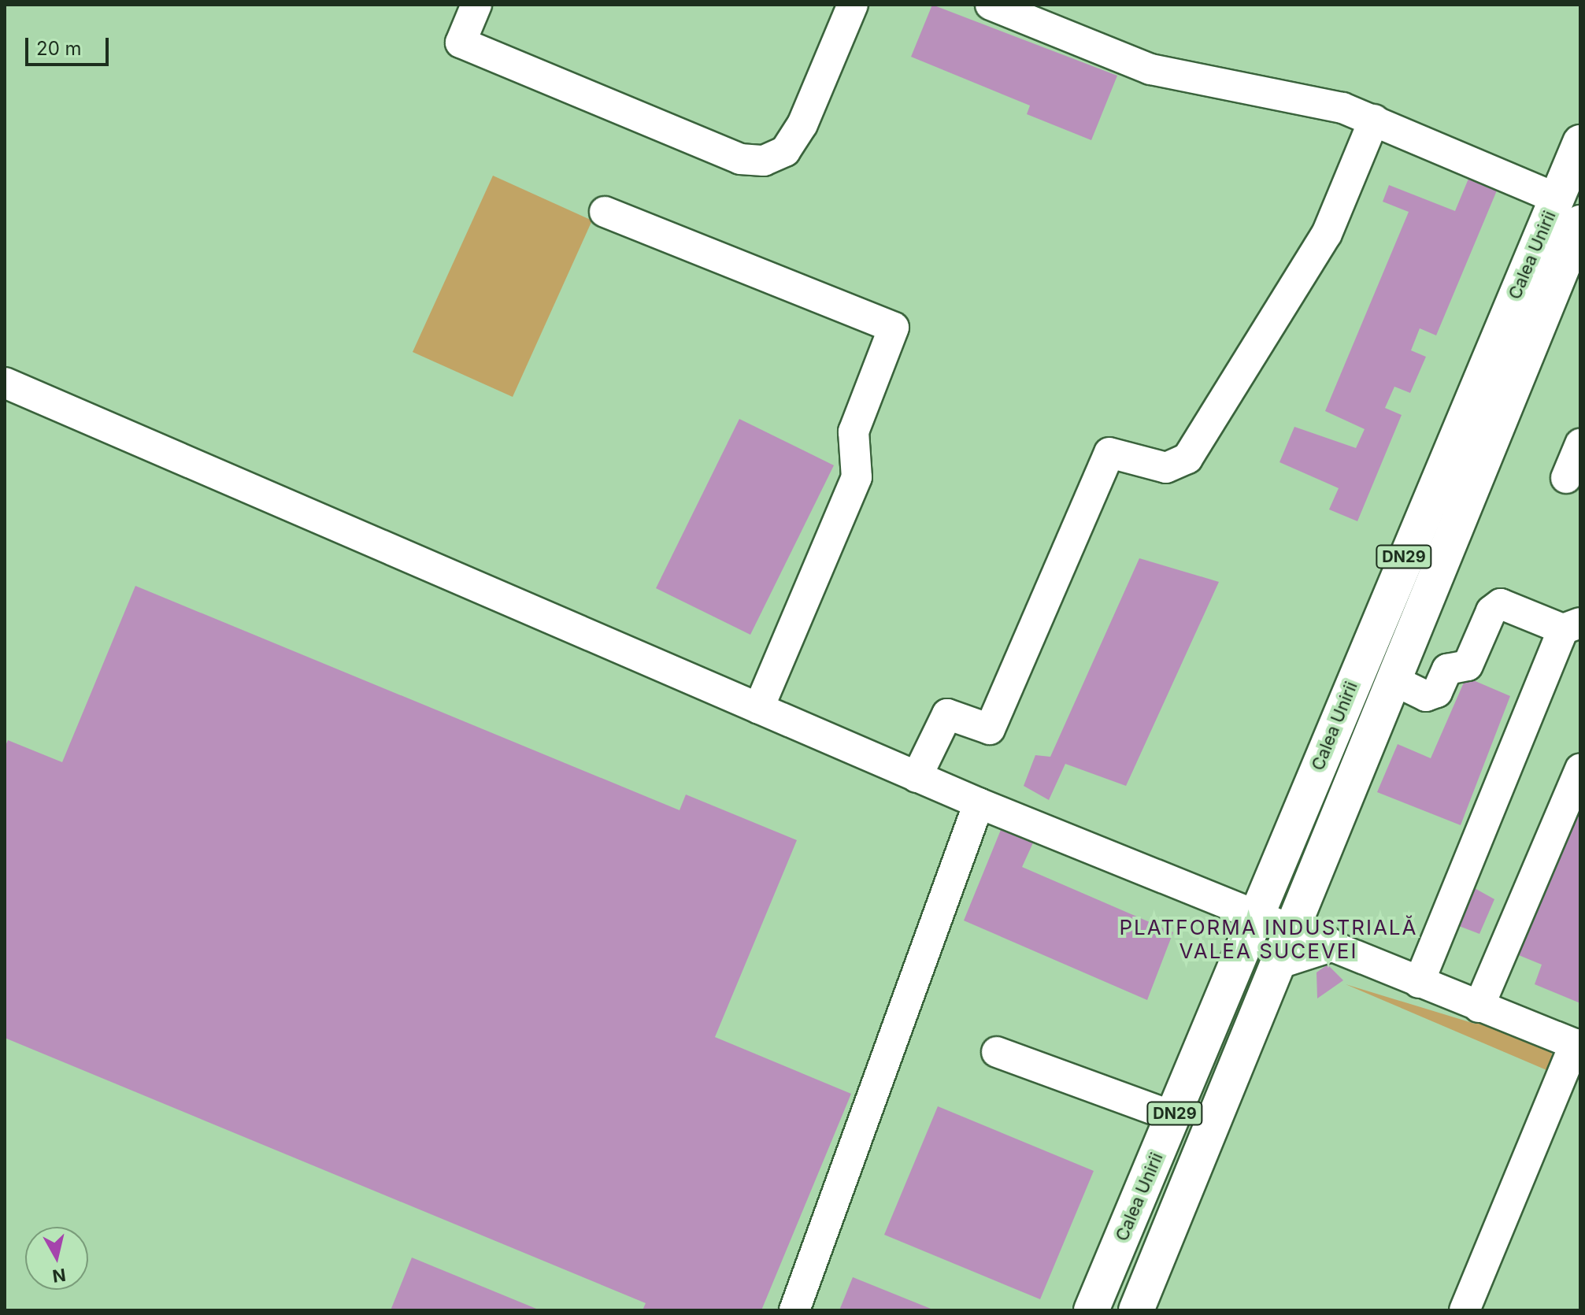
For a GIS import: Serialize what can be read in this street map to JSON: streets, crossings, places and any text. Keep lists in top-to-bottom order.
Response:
{
  "streets": {
    "main road": ["Calea Unirii", "DN29"]
  },
  "districts": ["PLATFORMA INDUSTRIALĂ VALEA SUCEVEI"],
  "scale_bar": "20 m",
  "north": "bottom"
}
